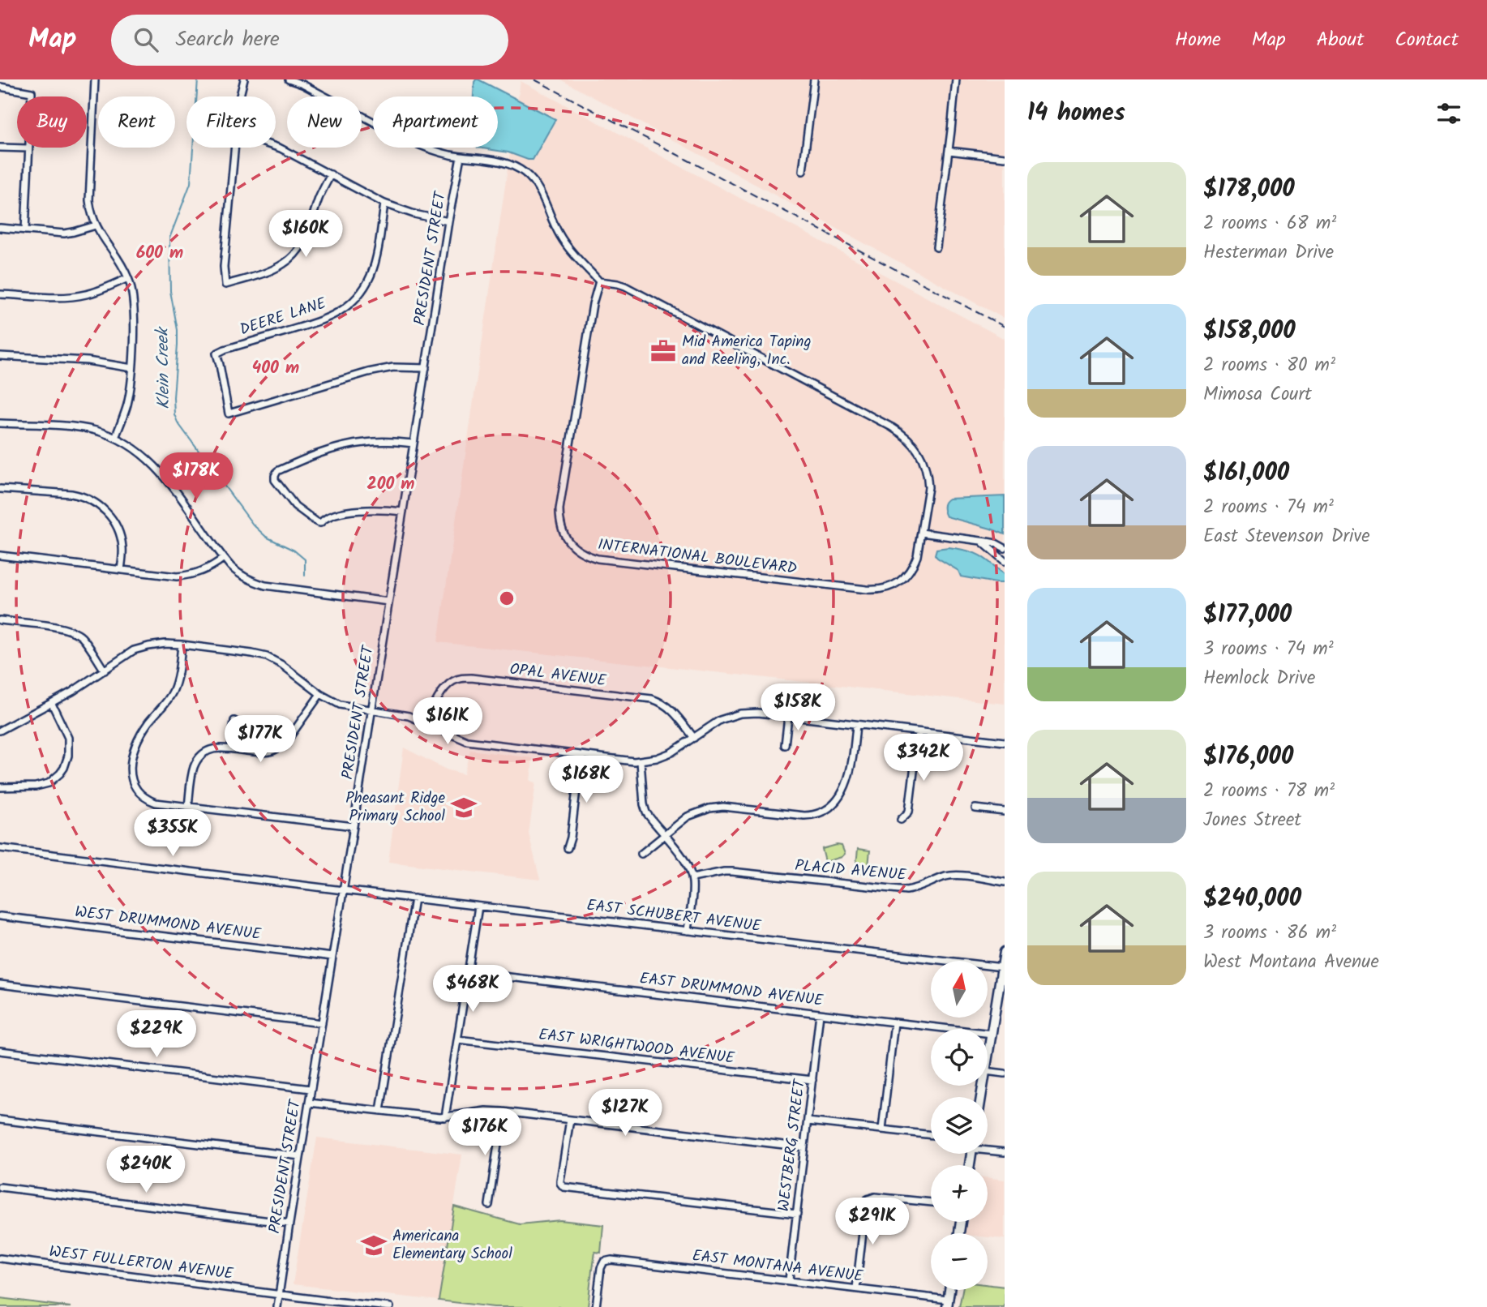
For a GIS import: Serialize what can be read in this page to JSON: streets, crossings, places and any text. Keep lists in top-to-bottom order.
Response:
{
  "streets": {
    "street": [
      "PRESIDENT STREET",
      "DEERE LANE",
      "INTERNATIONAL BOULEVARD",
      "OPAL AVENUE",
      "PLACID AVENUE",
      "EAST SCHUBERT AVENUE",
      "WEST DRUMMOND AVENUE",
      "EAST DRUMMOND AVENUE",
      "EAST WRIGHTWOOD AVENUE",
      "WESTBERG STREET",
      "WEST FULLERTON AVENUE",
      "EAST MONTANA AVENUE"
    ]
  },
  "crossings": [
    ["PRESIDENT STREET", "DEERE LANE"],
    ["PRESIDENT STREET", "EAST SCHUBERT AVENUE"],
    ["PRESIDENT STREET", "WEST DRUMMOND AVENUE"],
    ["PRESIDENT STREET", "WEST FULLERTON AVENUE"],
    ["EAST DRUMMOND AVENUE", "WESTBERG STREET"],
    ["EAST WRIGHTWOOD AVENUE", "WESTBERG STREET"],
    ["WESTBERG STREET", "EAST MONTANA AVENUE"]
  ],
  "water": ["Klein Creek"],
  "places": {
    "office": ["Mid America Taping and Reeling, Inc."],
    "school or university": ["Pheasant Ridge Primary School", "Americana Elementary School"]
  },
  "north": "top",
  "page": {
    "header": "Map",
    "search": "Search here",
    "nav": [
      "Home",
      "Map",
      "About",
      "Contact"
    ],
    "heading": "14 homes",
    "chip": [
      "Buy",
      "Rent",
      "Filters",
      "New",
      "Apartment"
    ],
    "list": [
      {
        "name": "$178,000",
        "note": "2 rooms · 68 m² · Hesterman Drive"
      },
      {
        "name": "$158,000",
        "note": "2 rooms · 80 m² · Mimosa Court"
      },
      {
        "name": "$161,000",
        "note": "2 rooms · 74 m² · East Stevenson Drive"
      },
      {
        "name": "$177,000",
        "note": "3 rooms · 74 m² · Hemlock Drive"
      },
      {
        "name": "$176,000",
        "note": "2 rooms · 78 m² · Jones Street"
      },
      {
        "name": "$240,000",
        "note": "3 rooms · 86 m² · West Montana Avenue"
      }
    ],
    "price": [
      "$160K",
      "$178K",
      "$158K",
      "$161K",
      "$177K",
      "$342K",
      "$168K",
      "$355K",
      "$468K",
      "$229K",
      "$127K",
      "$176K",
      "$240K",
      "$291K"
    ],
    "map_buttons": ["+", "−"]
  },
  "rings": ["600 m", "400 m", "200 m"]
}
